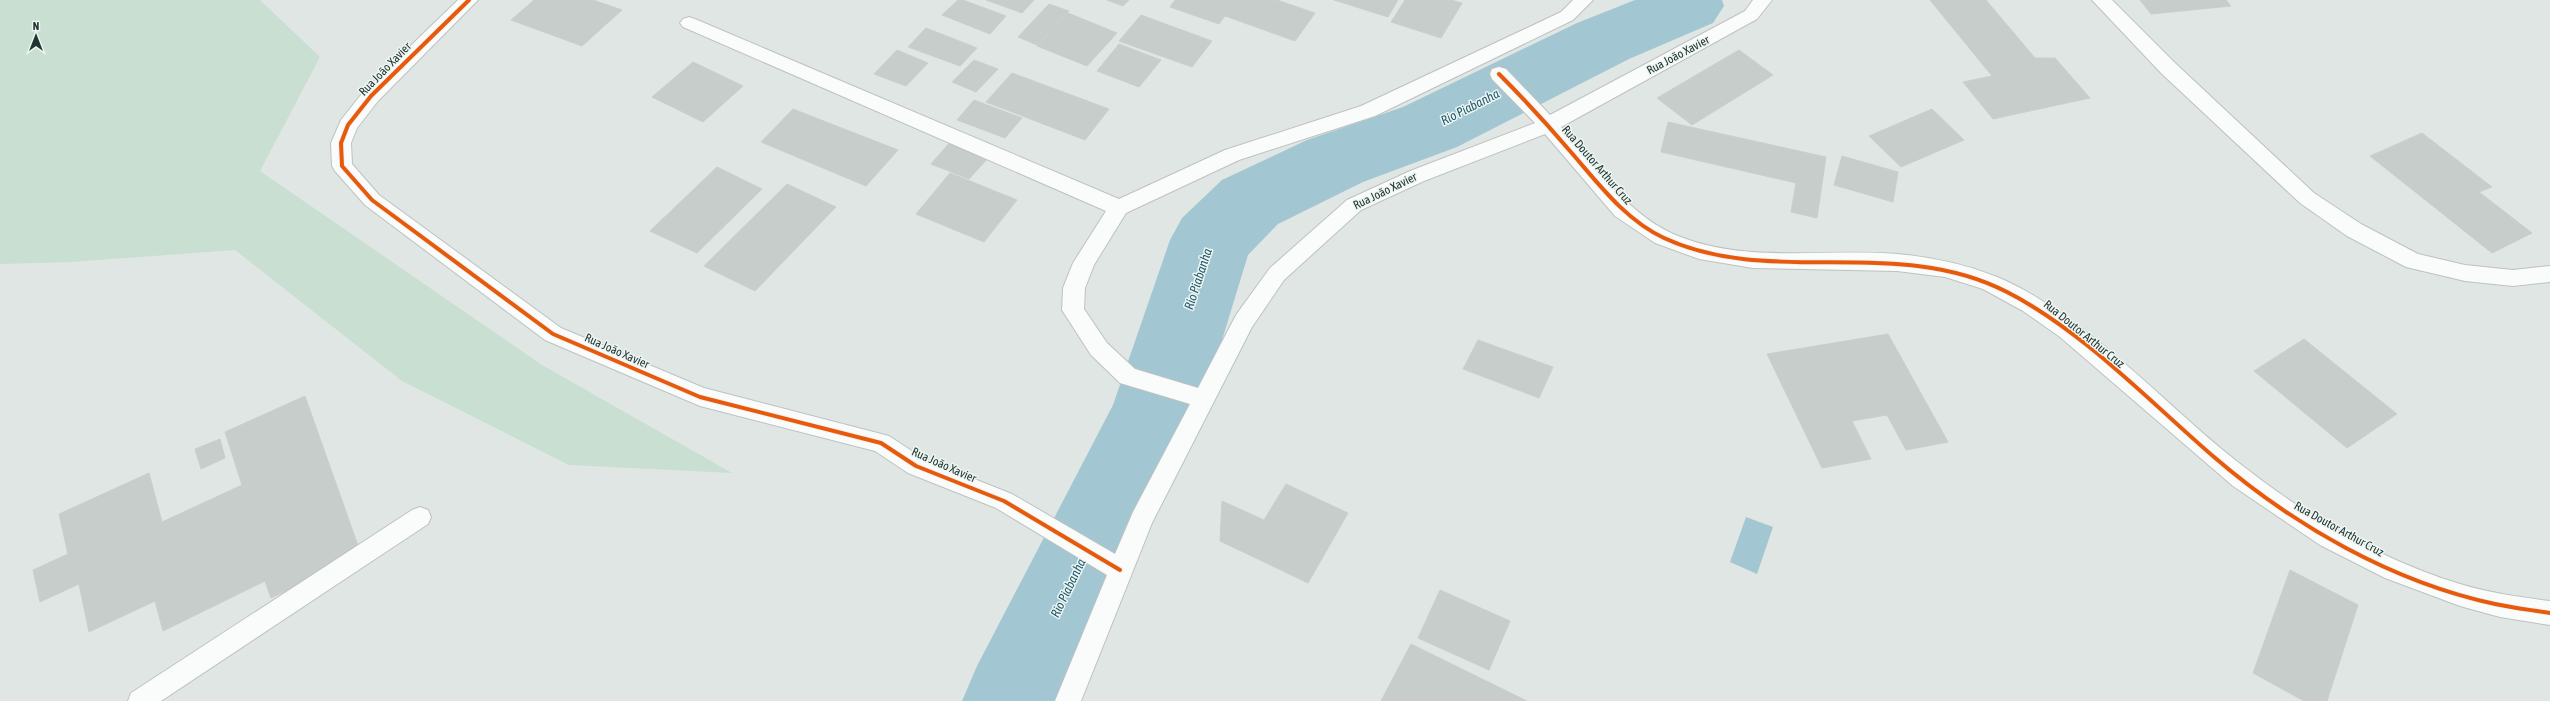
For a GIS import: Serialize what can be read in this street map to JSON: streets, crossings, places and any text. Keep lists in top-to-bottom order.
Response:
{
  "streets": {
    "street": ["Rua João Xavier", "Rua Doutor Arthur Cruz"]
  },
  "crossings": [
    ["Rua João Xavier", "Rua Doutor Arthur Cruz"]
  ],
  "water": ["Rio Piabanha"],
  "north": "top"
}
